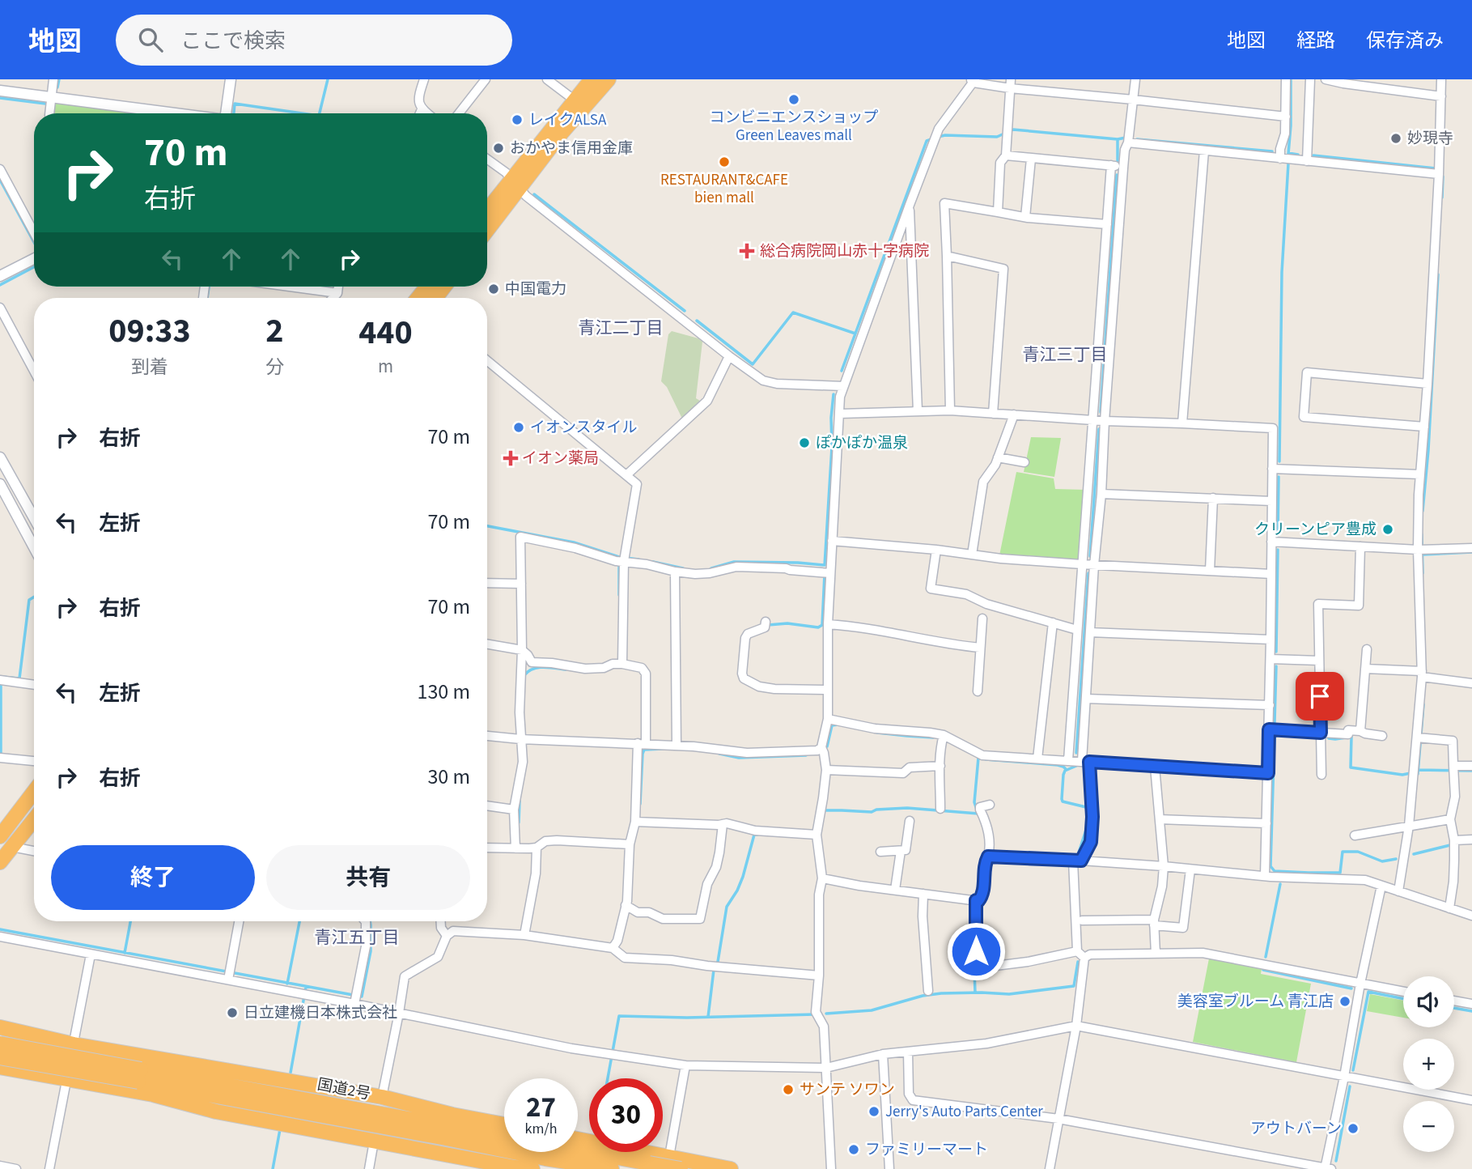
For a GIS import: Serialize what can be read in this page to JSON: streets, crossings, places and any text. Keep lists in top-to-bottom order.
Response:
{
  "streets": {
    "highway": ["国道2号"]
  },
  "districts": ["青江二丁目", "青江三丁目", "青江五丁目"],
  "places": {
    "other": [
      "コンビニエンスショップ Green Leaves mall",
      "レイクALSA",
      "妙現寺",
      "おかやま信用金庫",
      "RESTAURANT&CAFE bien mall",
      "中国電力",
      "イオンスタイル",
      "ぽかぽか温泉",
      "クリーンピア豊成",
      "美容室ブルーム 青江店",
      "日立建機日本株式会社",
      "サンテ ソワン",
      "Jerry's Auto Parts Center",
      "アウトバーン",
      "ファミリーマート"
    ],
    "health": ["総合病院岡山赤十字病院", "イオン薬局"]
  },
  "page": {
    "header": "地図",
    "search": "ここで検索",
    "nav": ["地図", "経路", "保存済み"],
    "turn": ["70 m", "右折"],
    "eta": [
      "09:33",
      "到着",
      "2",
      "分",
      "440",
      "m"
    ],
    "list": [
      {
        "name": "右折",
        "value": "70 m"
      },
      {
        "name": "左折",
        "value": "70 m"
      },
      {
        "name": "右折",
        "value": "70 m"
      },
      {
        "name": "左折",
        "value": "130 m"
      },
      {
        "name": "右折",
        "value": "30 m"
      }
    ],
    "buttons": ["終了", "共有"],
    "map_buttons": ["+", "−"],
    "speed": "27 km/h",
    "limit": "30"
  }
}
